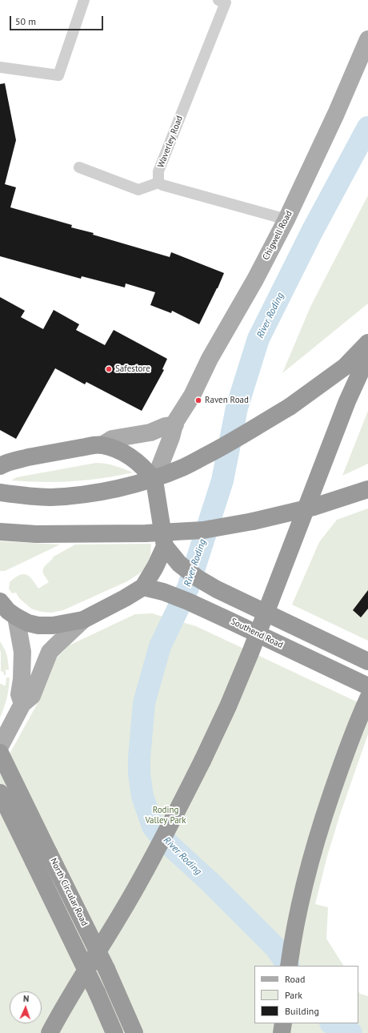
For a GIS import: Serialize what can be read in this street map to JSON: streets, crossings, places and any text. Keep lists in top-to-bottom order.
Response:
{
  "streets": {
    "highway": ["Southend Road", "North Circular Road"],
    "main road": ["Chigwell Road"],
    "street": ["Waverley Road"]
  },
  "water": ["River Roding"],
  "parks": ["Roding Valley Park"],
  "places": ["Safestore", "Raven Road"],
  "legend": ["Road", "Park", "Building"],
  "scale_bar": "50 m",
  "north": "top"
}
